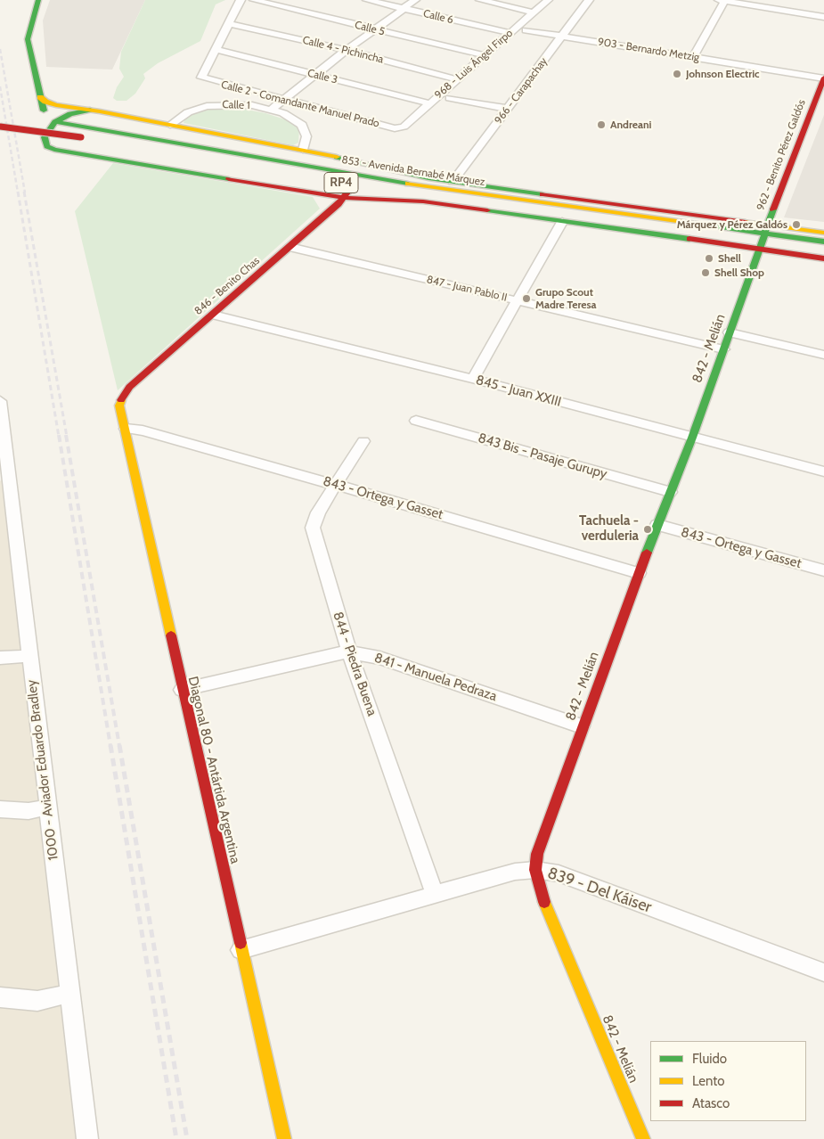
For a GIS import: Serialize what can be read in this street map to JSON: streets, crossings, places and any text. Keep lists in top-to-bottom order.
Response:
{
  "streets": {
    "street": [
      "Calle 6",
      "Calle 5",
      "Calle 4 - Pichincha",
      "903 - Bernardo Metzig",
      "968 - Luis Ángel Firpo",
      "Calle 3",
      "966 - Carapachay",
      "Calle 2 - Comandante Manuel Prado",
      "Calle 1",
      "962 - Benito Pérez Galdós",
      "853 - Avenida Bernabé Márquez",
      "RP4",
      "846 - Benito Chas",
      "847 - Juan Pablo II",
      "842 - Melián",
      "845 - Juan XXIII",
      "843 Bis - Pasaje Gurupy",
      "843 - Ortega y Gasset",
      "844 - Piedra Buena",
      "841 - Manuela Pedraza",
      "1000 - Aviador Eduardo Bradley",
      "Diagonal 80 - Antártida Argentina",
      "839 - Del Káiser"
    ]
  },
  "crossings": [
    ["Calle 6", "968 - Luis Ángel Firpo"],
    ["Calle 5", "968 - Luis Ángel Firpo"],
    ["Calle 4 - Pichincha", "968 - Luis Ángel Firpo"],
    ["903 - Bernardo Metzig", "966 - Carapachay"],
    ["903 - Bernardo Metzig", "962 - Benito Pérez Galdós"],
    ["968 - Luis Ángel Firpo", "Calle 3"],
    ["968 - Luis Ángel Firpo", "Calle 2 - Comandante Manuel Prado"],
    ["966 - Carapachay", "853 - Avenida Bernabé Márquez"],
    ["Calle 1", "853 - Avenida Bernabé Márquez"],
    ["962 - Benito Pérez Galdós", "853 - Avenida Bernabé Márquez"],
    ["962 - Benito Pérez Galdós", "842 - Melián"],
    ["853 - Avenida Bernabé Márquez", "846 - Benito Chas"],
    ["853 - Avenida Bernabé Márquez", "842 - Melián"],
    ["846 - Benito Chas", "847 - Juan Pablo II"],
    ["846 - Benito Chas", "845 - Juan XXIII"],
    ["846 - Benito Chas", "Diagonal 80 - Antártida Argentina"],
    ["847 - Juan Pablo II", "842 - Melián"],
    ["842 - Melián", "845 - Juan XXIII"],
    ["842 - Melián", "843 Bis - Pasaje Gurupy"],
    ["842 - Melián", "843 - Ortega y Gasset"],
    ["842 - Melián", "841 - Manuela Pedraza"],
    ["842 - Melián", "839 - Del Káiser"],
    ["843 - Ortega y Gasset", "844 - Piedra Buena"],
    ["843 - Ortega y Gasset", "Diagonal 80 - Antártida Argentina"],
    ["844 - Piedra Buena", "841 - Manuela Pedraza"],
    ["844 - Piedra Buena", "839 - Del Káiser"],
    ["841 - Manuela Pedraza", "Diagonal 80 - Antártida Argentina"],
    ["Diagonal 80 - Antártida Argentina", "839 - Del Káiser"]
  ],
  "places": [
    "Johnson Electric",
    "Andreani",
    "Márquez y Pérez Galdós",
    "Shell",
    "Shell Shop",
    "Grupo Scout Madre Teresa",
    "Tachuela - verduleria"
  ],
  "legend": ["Fluido", "Lento", "Atasco"]
}
